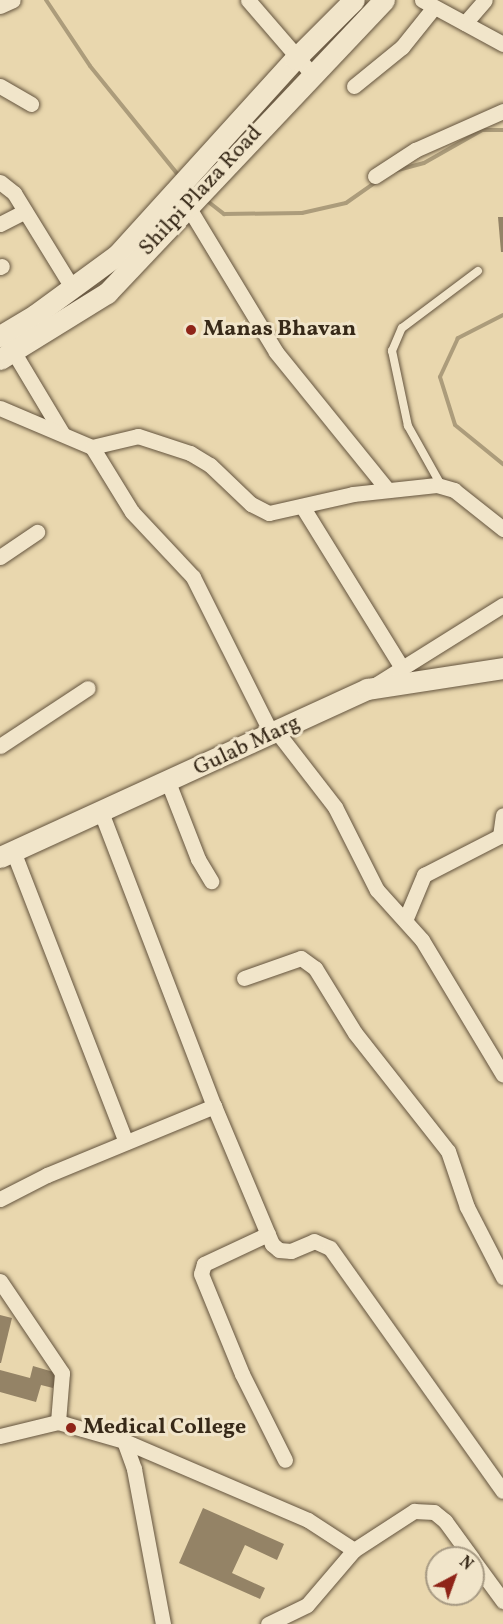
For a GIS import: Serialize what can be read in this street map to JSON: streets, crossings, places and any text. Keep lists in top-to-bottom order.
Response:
{
  "streets": {
    "street": ["Shilpi Plaza Road", "Gulab Marg"]
  },
  "places": ["Manas Bhavan", "Medical College"],
  "north": "top right"
}
